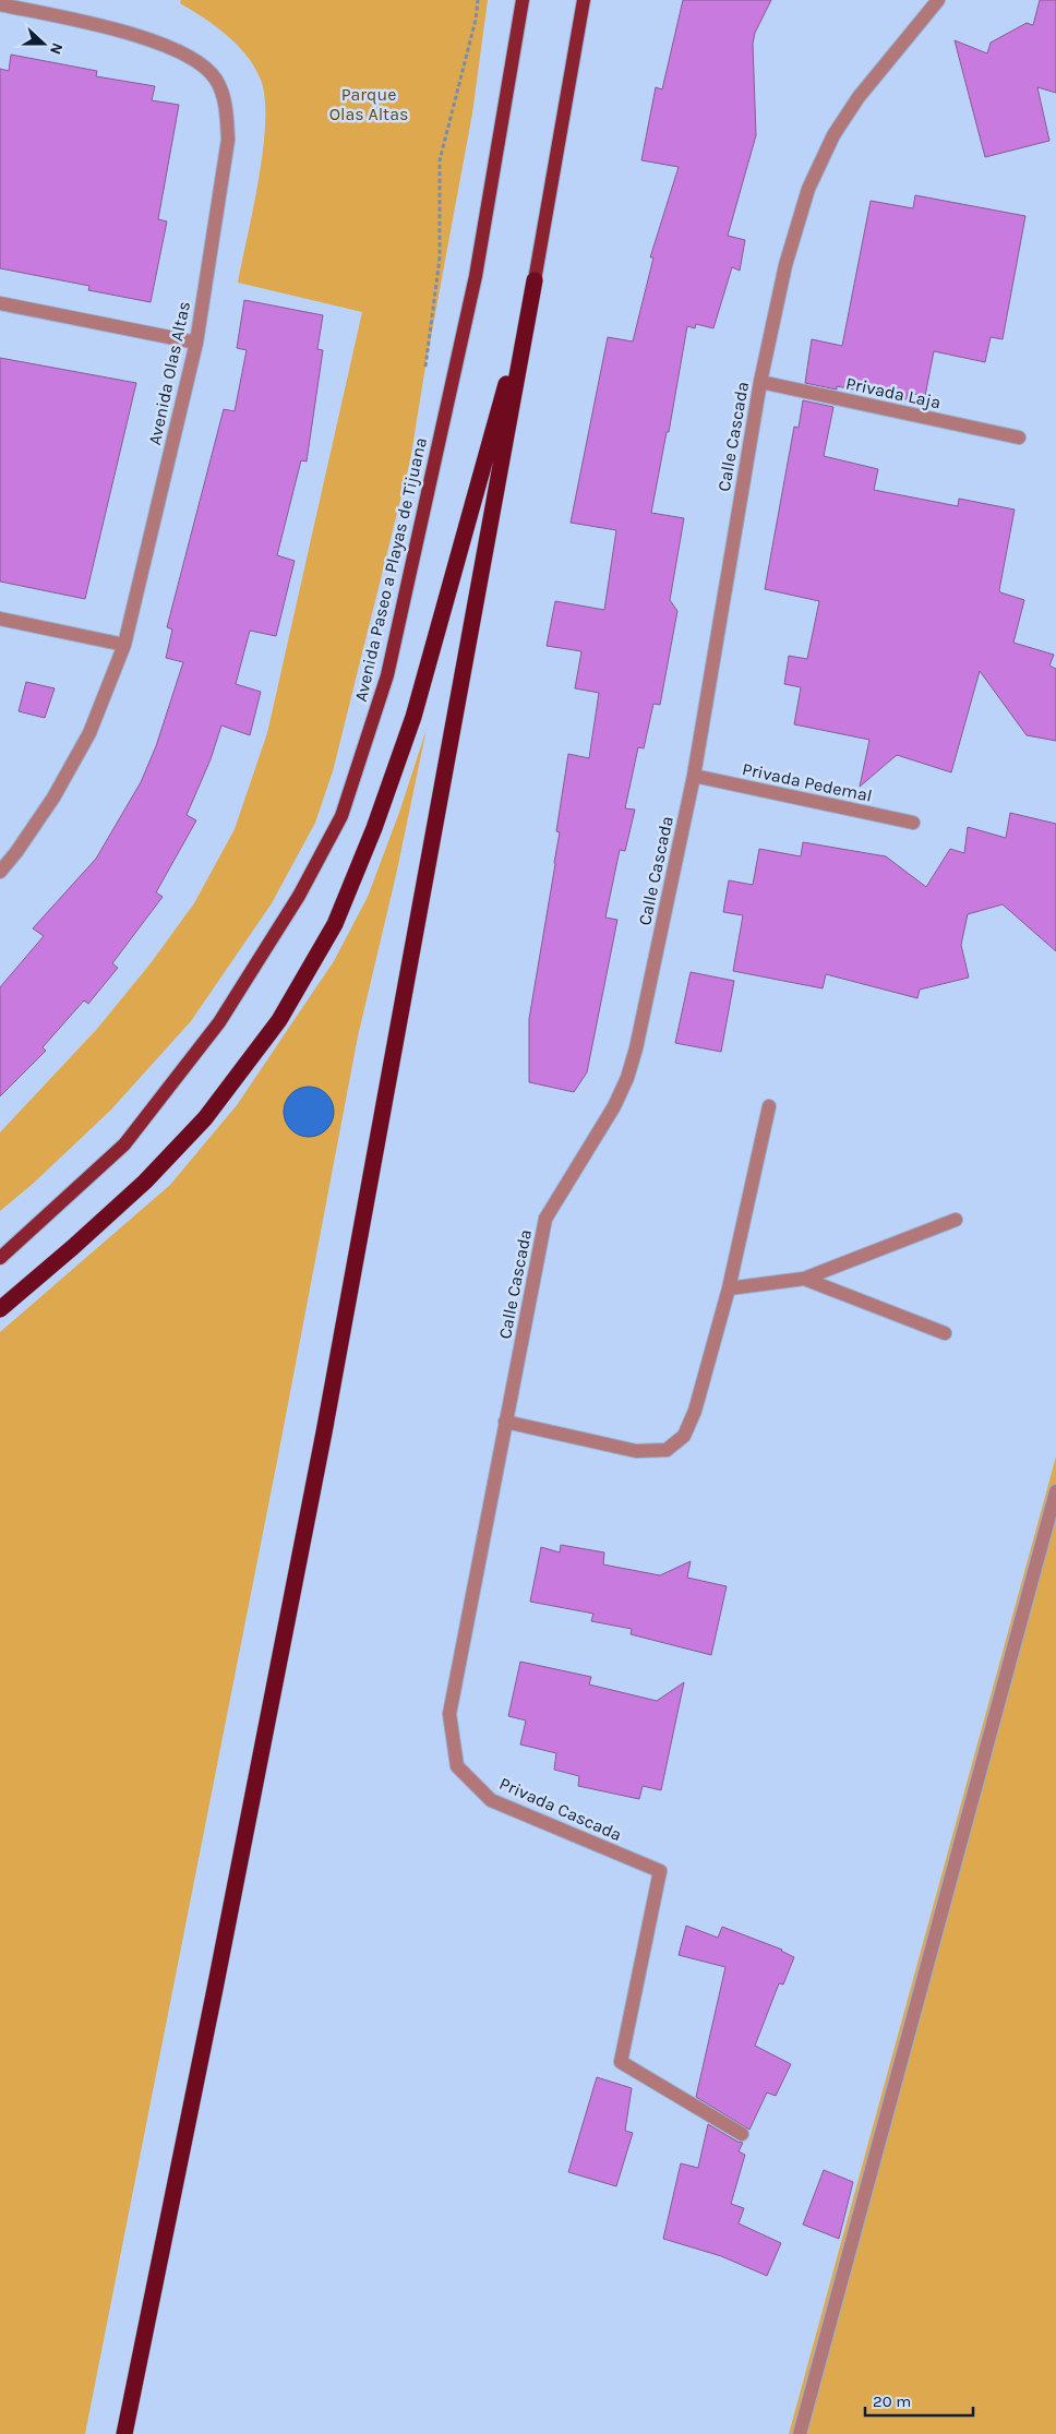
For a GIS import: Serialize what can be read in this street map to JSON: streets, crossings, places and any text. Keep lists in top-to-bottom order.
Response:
{
  "streets": {
    "main road": ["Avenida Paseo a Playas de Tijuana"],
    "street": [
      "Avenida Olas Altas",
      "Privada Laja",
      "Calle Cascada",
      "Privada Pedemal",
      "Privada Cascada"
    ]
  },
  "crossings": [
    ["Privada Laja", "Calle Cascada"],
    ["Calle Cascada", "Privada Pedemal"],
    ["Calle Cascada", "Privada Cascada"]
  ],
  "parks": ["Parque Olas Altas"],
  "scale_bar": "20 m",
  "north": "right"
}
